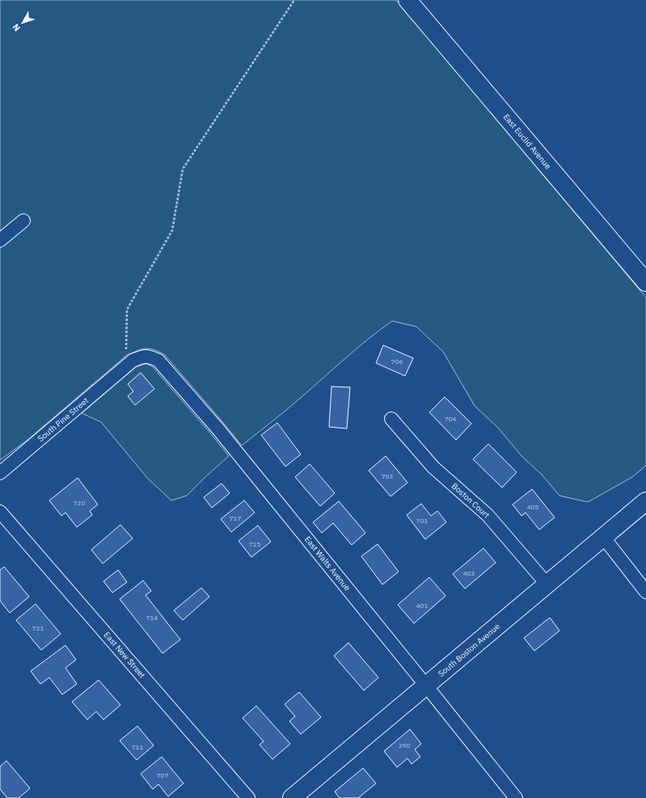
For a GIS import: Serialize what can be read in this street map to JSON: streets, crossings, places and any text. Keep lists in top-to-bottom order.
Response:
{
  "streets": {
    "street": [
      "East Euclid Avenue",
      "South Pine Street",
      "Boston Court",
      "East Walts Avenue",
      "South Boston Avenue",
      "East New Street"
    ]
  },
  "crossings": [
    ["South Pine Street", "East Walts Avenue"],
    ["Boston Court", "South Boston Avenue"],
    ["East Walts Avenue", "South Boston Avenue"]
  ],
  "house_numbers": [
    "706",
    "704",
    "703",
    "720",
    "405",
    "717",
    "701",
    "715",
    "403",
    "401",
    "714",
    "721",
    "390",
    "711",
    "707"
  ],
  "north": "bottom left"
}
